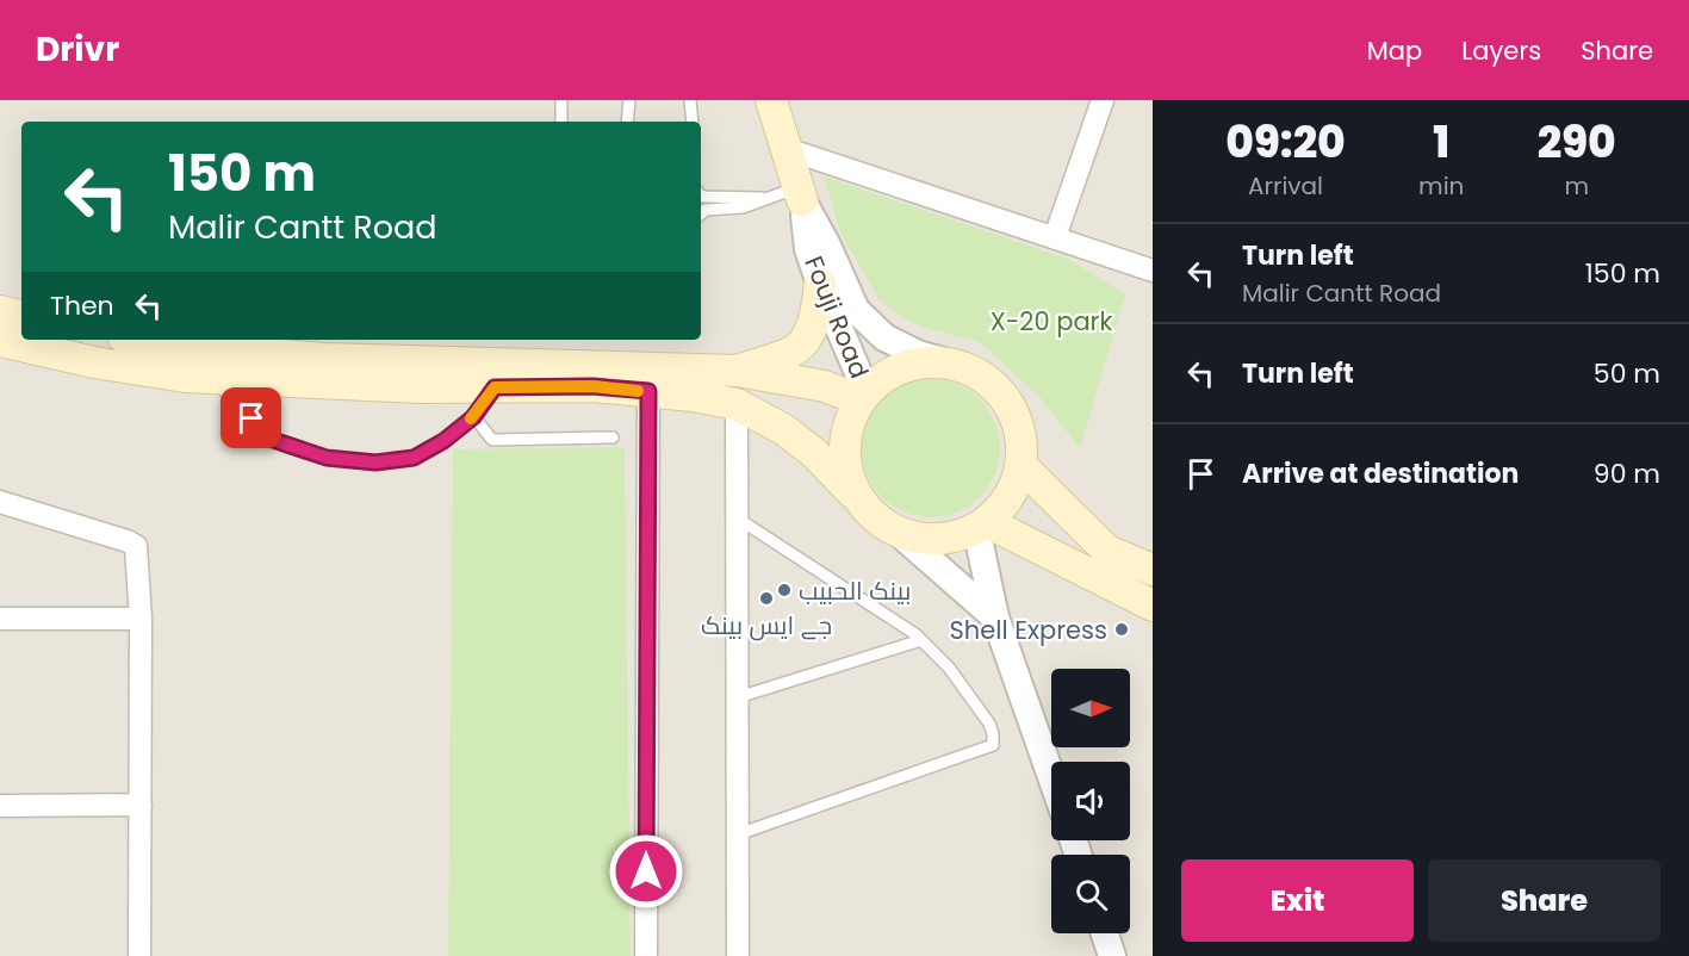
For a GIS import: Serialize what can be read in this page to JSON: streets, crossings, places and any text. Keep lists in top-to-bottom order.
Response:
{
  "streets": {
    "main road": ["Fouji Road"]
  },
  "parks": ["X-20 park"],
  "places": ["بينک الحبيب", "جے ایس بینک", "Shell Express"],
  "north": "right",
  "page": {
    "header": "Drivr",
    "nav": ["Map", "Layers", "Share"],
    "eta": [
      "09:20",
      "Arrival",
      "1",
      "min",
      "290",
      "m"
    ],
    "turn": ["150 m", "Malir Cantt Road"],
    "list": [
      {
        "name": "Turn left",
        "note": "Malir Cantt Road",
        "value": "150 m"
      },
      {
        "name": "Turn left",
        "value": "50 m"
      },
      {
        "name": "Arrive at destination",
        "value": "90 m"
      }
    ],
    "then": "Then",
    "buttons": ["Exit", "Share"]
  }
}
